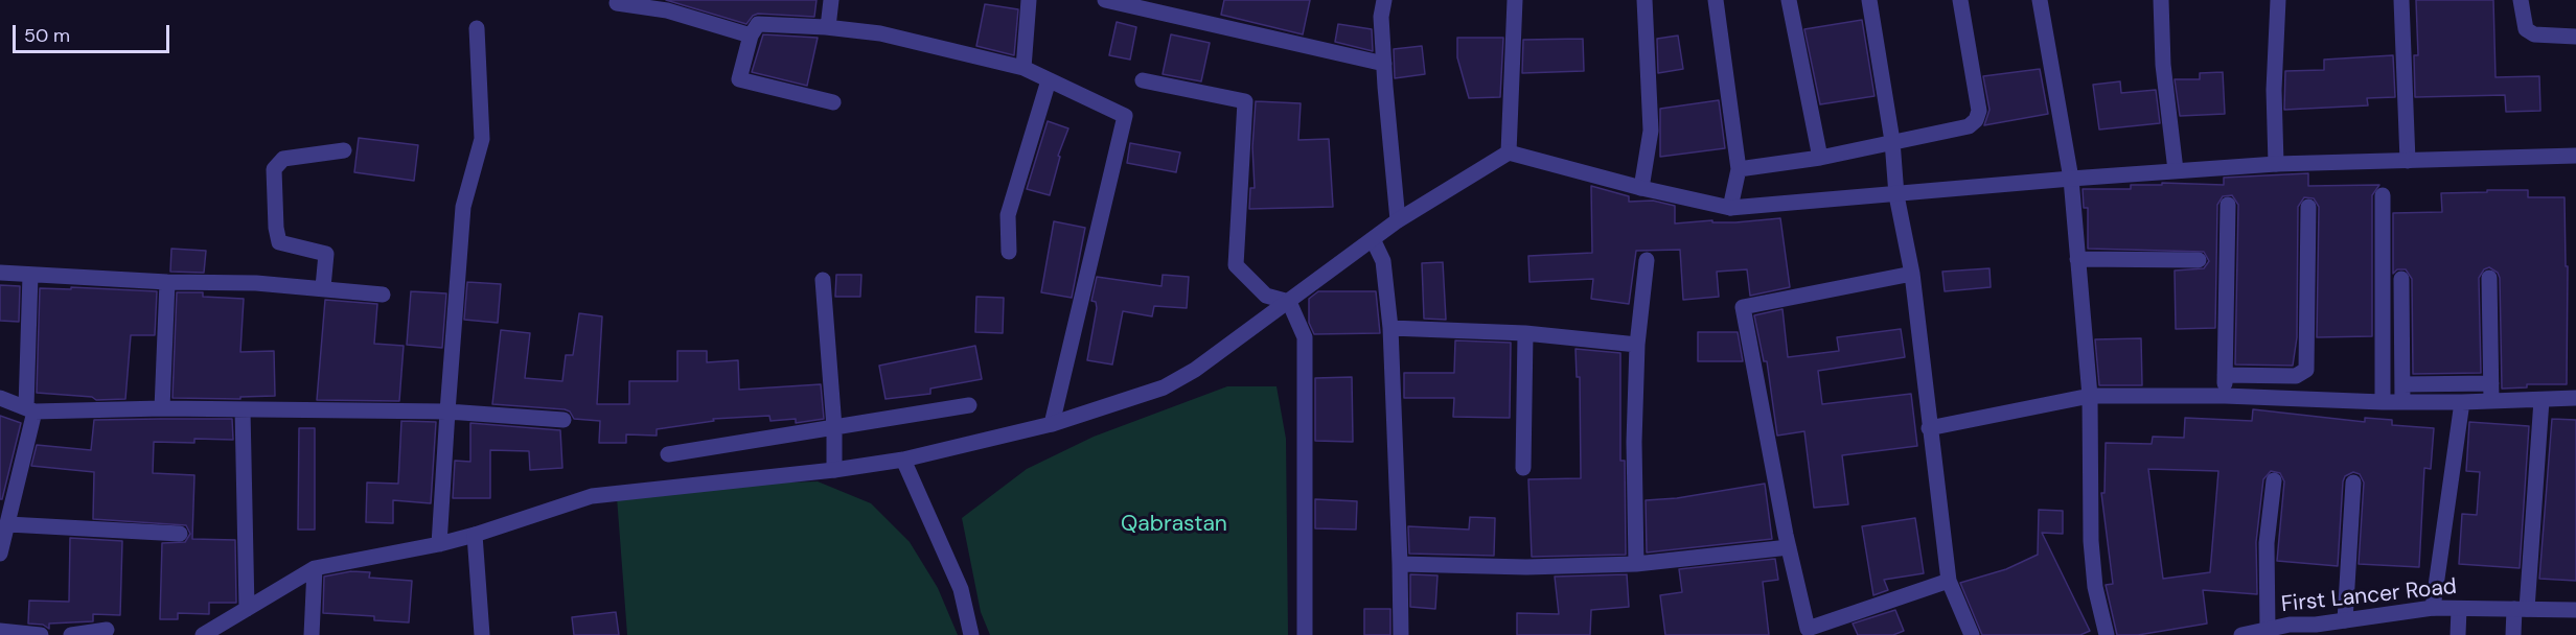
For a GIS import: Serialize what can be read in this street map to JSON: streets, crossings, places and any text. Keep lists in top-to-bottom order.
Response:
{
  "streets": {
    "street": ["First Lancer Road"]
  },
  "parks": ["Qabrastan"],
  "scale_bar": "50 m"
}
